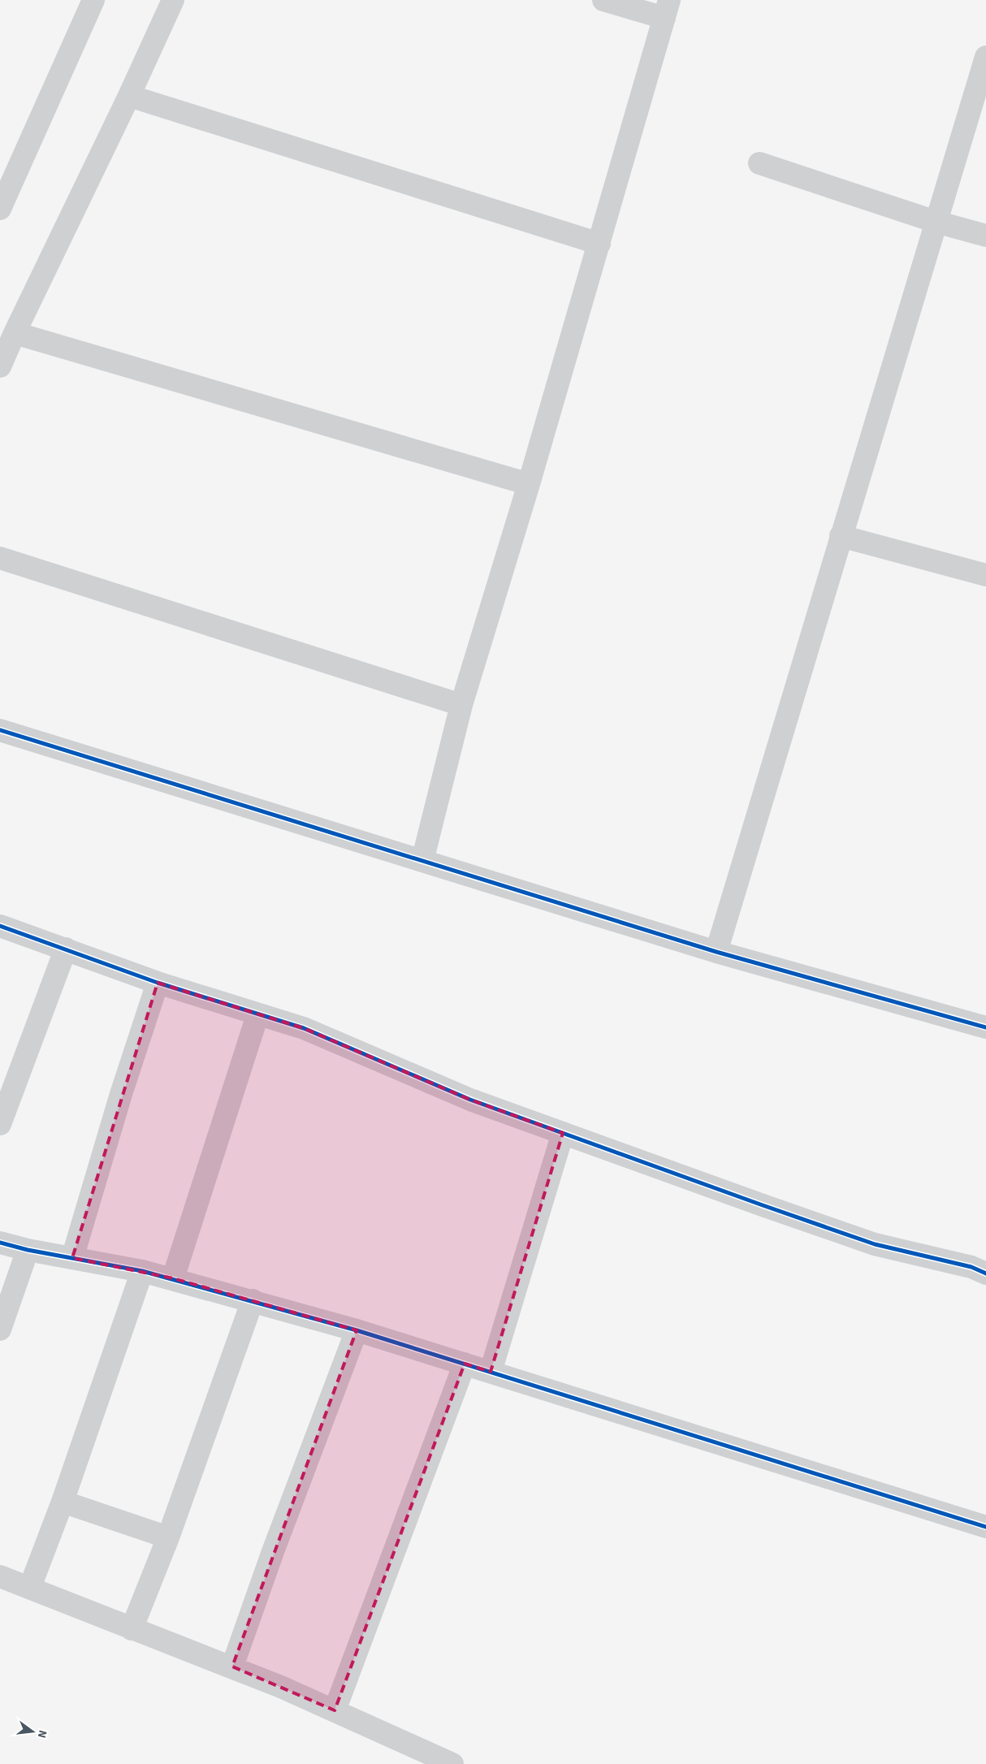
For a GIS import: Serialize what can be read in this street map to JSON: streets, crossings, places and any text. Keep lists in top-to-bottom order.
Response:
{
  "north": "right"
}
